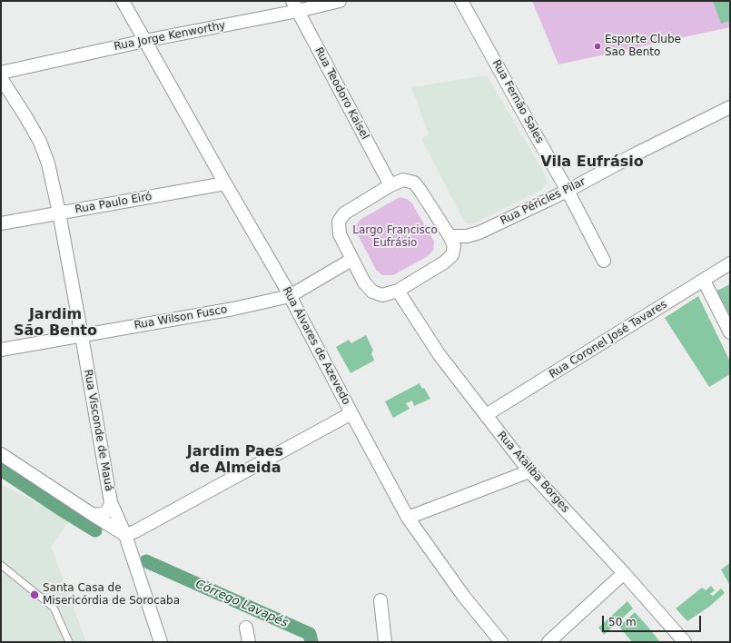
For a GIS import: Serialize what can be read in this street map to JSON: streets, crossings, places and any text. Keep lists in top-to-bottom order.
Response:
{
  "streets": {
    "street": [
      "Rua Jorge Kenworthy",
      "Rua Teodoro Kaisel",
      "Rua Fernão Sales",
      "Rua Péricles Pilar",
      "Rua Paulo Eiró",
      "Rua Wilson Fusco",
      "Rua Coronel José Tavares",
      "Rua Álvares de Azevedo",
      "Rua Visconde de Mauá",
      "Rua Ataliba Borges"
    ]
  },
  "crossings": [
    ["Rua Jorge Kenworthy", "Rua Teodoro Kaisel"],
    ["Rua Jorge Kenworthy", "Rua Álvares de Azevedo"],
    ["Rua Teodoro Kaisel", "Rua Péricles Pilar"],
    ["Rua Teodoro Kaisel", "Rua Wilson Fusco"],
    ["Rua Teodoro Kaisel", "Rua Ataliba Borges"],
    ["Rua Fernão Sales", "Rua Péricles Pilar"],
    ["Rua Péricles Pilar", "Rua Wilson Fusco"],
    ["Rua Péricles Pilar", "Rua Ataliba Borges"],
    ["Rua Paulo Eiró", "Rua Álvares de Azevedo"],
    ["Rua Paulo Eiró", "Rua Visconde de Mauá"],
    ["Rua Wilson Fusco", "Rua Álvares de Azevedo"],
    ["Rua Wilson Fusco", "Rua Visconde de Mauá"],
    ["Rua Wilson Fusco", "Rua Ataliba Borges"],
    ["Rua Coronel José Tavares", "Rua Ataliba Borges"]
  ],
  "districts": ["Vila Eufrásio", "Jardim São Bento", "Jardim Paes de Almeida"],
  "water": ["Córrego Lavapés"],
  "parks": ["Largo Francisco Eufrásio"],
  "places": ["Esporte Clube Sao Bento", "Santa Casa de Misericórdia de Sorocaba"],
  "scale_bar": "50 m"
}
